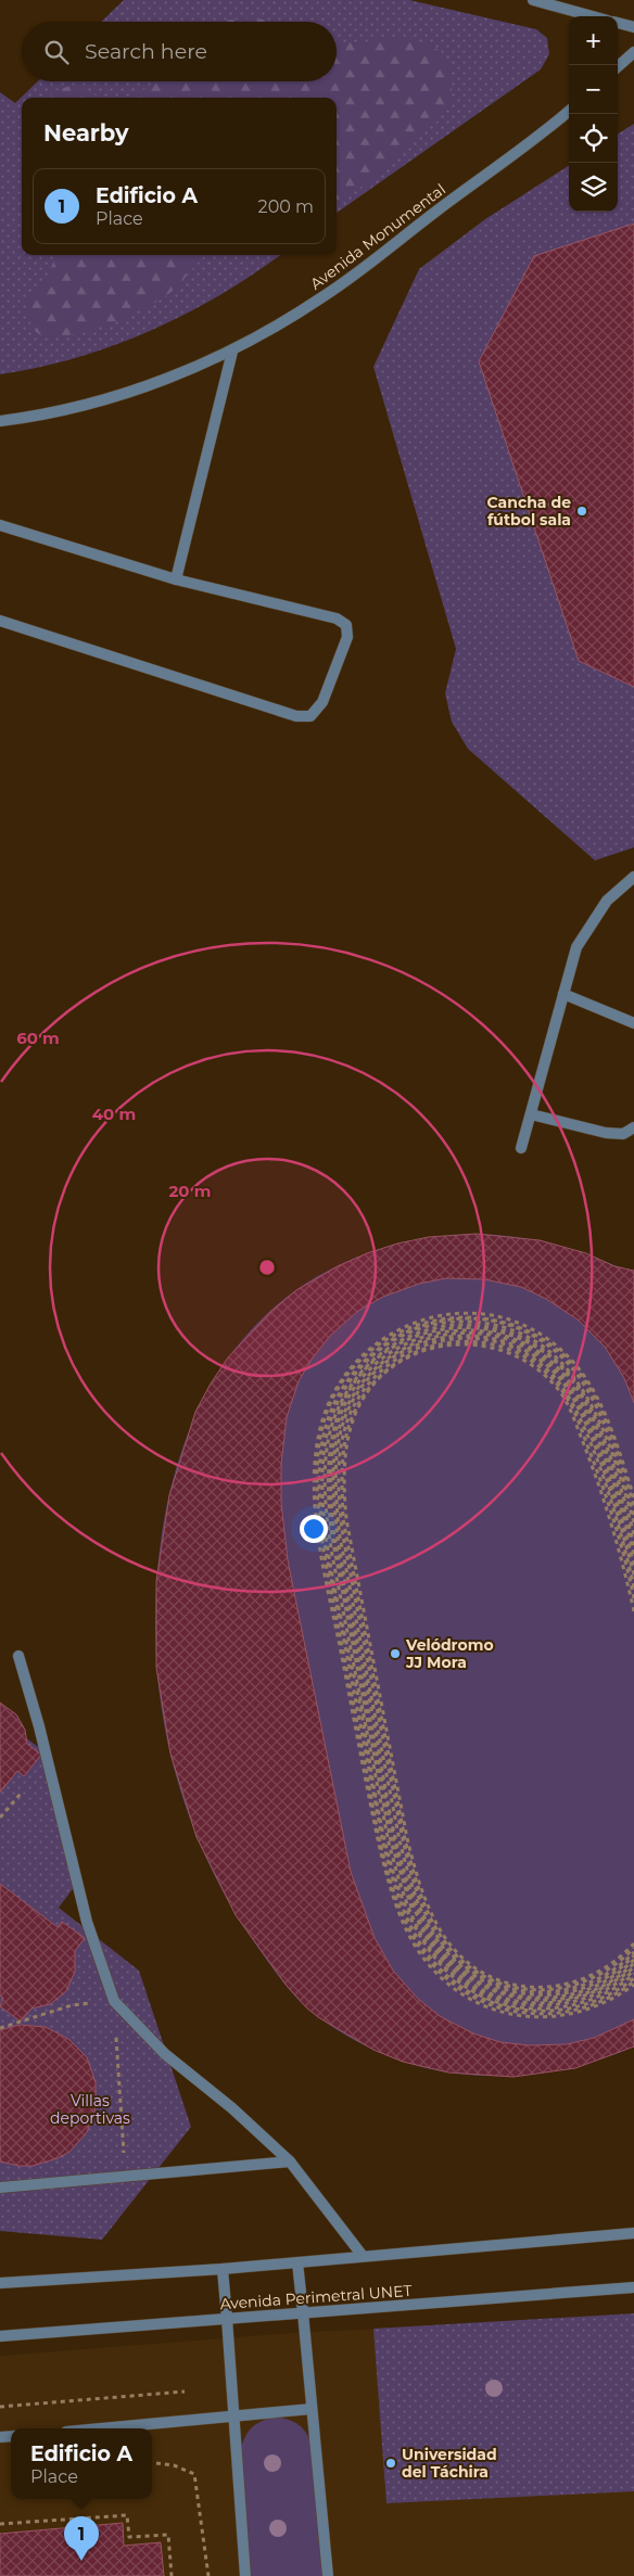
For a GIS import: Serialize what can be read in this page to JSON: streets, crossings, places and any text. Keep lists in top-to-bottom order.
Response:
{
  "streets": {
    "street": ["Avenida Monumental", "Avenida Perimetral UNET"]
  },
  "parks": ["Villas deportivas"],
  "places": ["Cancha de fútbol sala", "Velódromo JJ Mora", "Universidad del Táchira"],
  "page": {
    "map_buttons": ["+", "−"],
    "search": "Search here",
    "heading": "Nearby",
    "list": [
      {
        "mark": "1",
        "name": "Edificio A",
        "note": "Place",
        "value": "200 m"
      }
    ],
    "popup": ["Edificio A", "Place"],
    "pins": "1"
  },
  "rings": ["60 m", "40 m", "20 m"]
}
